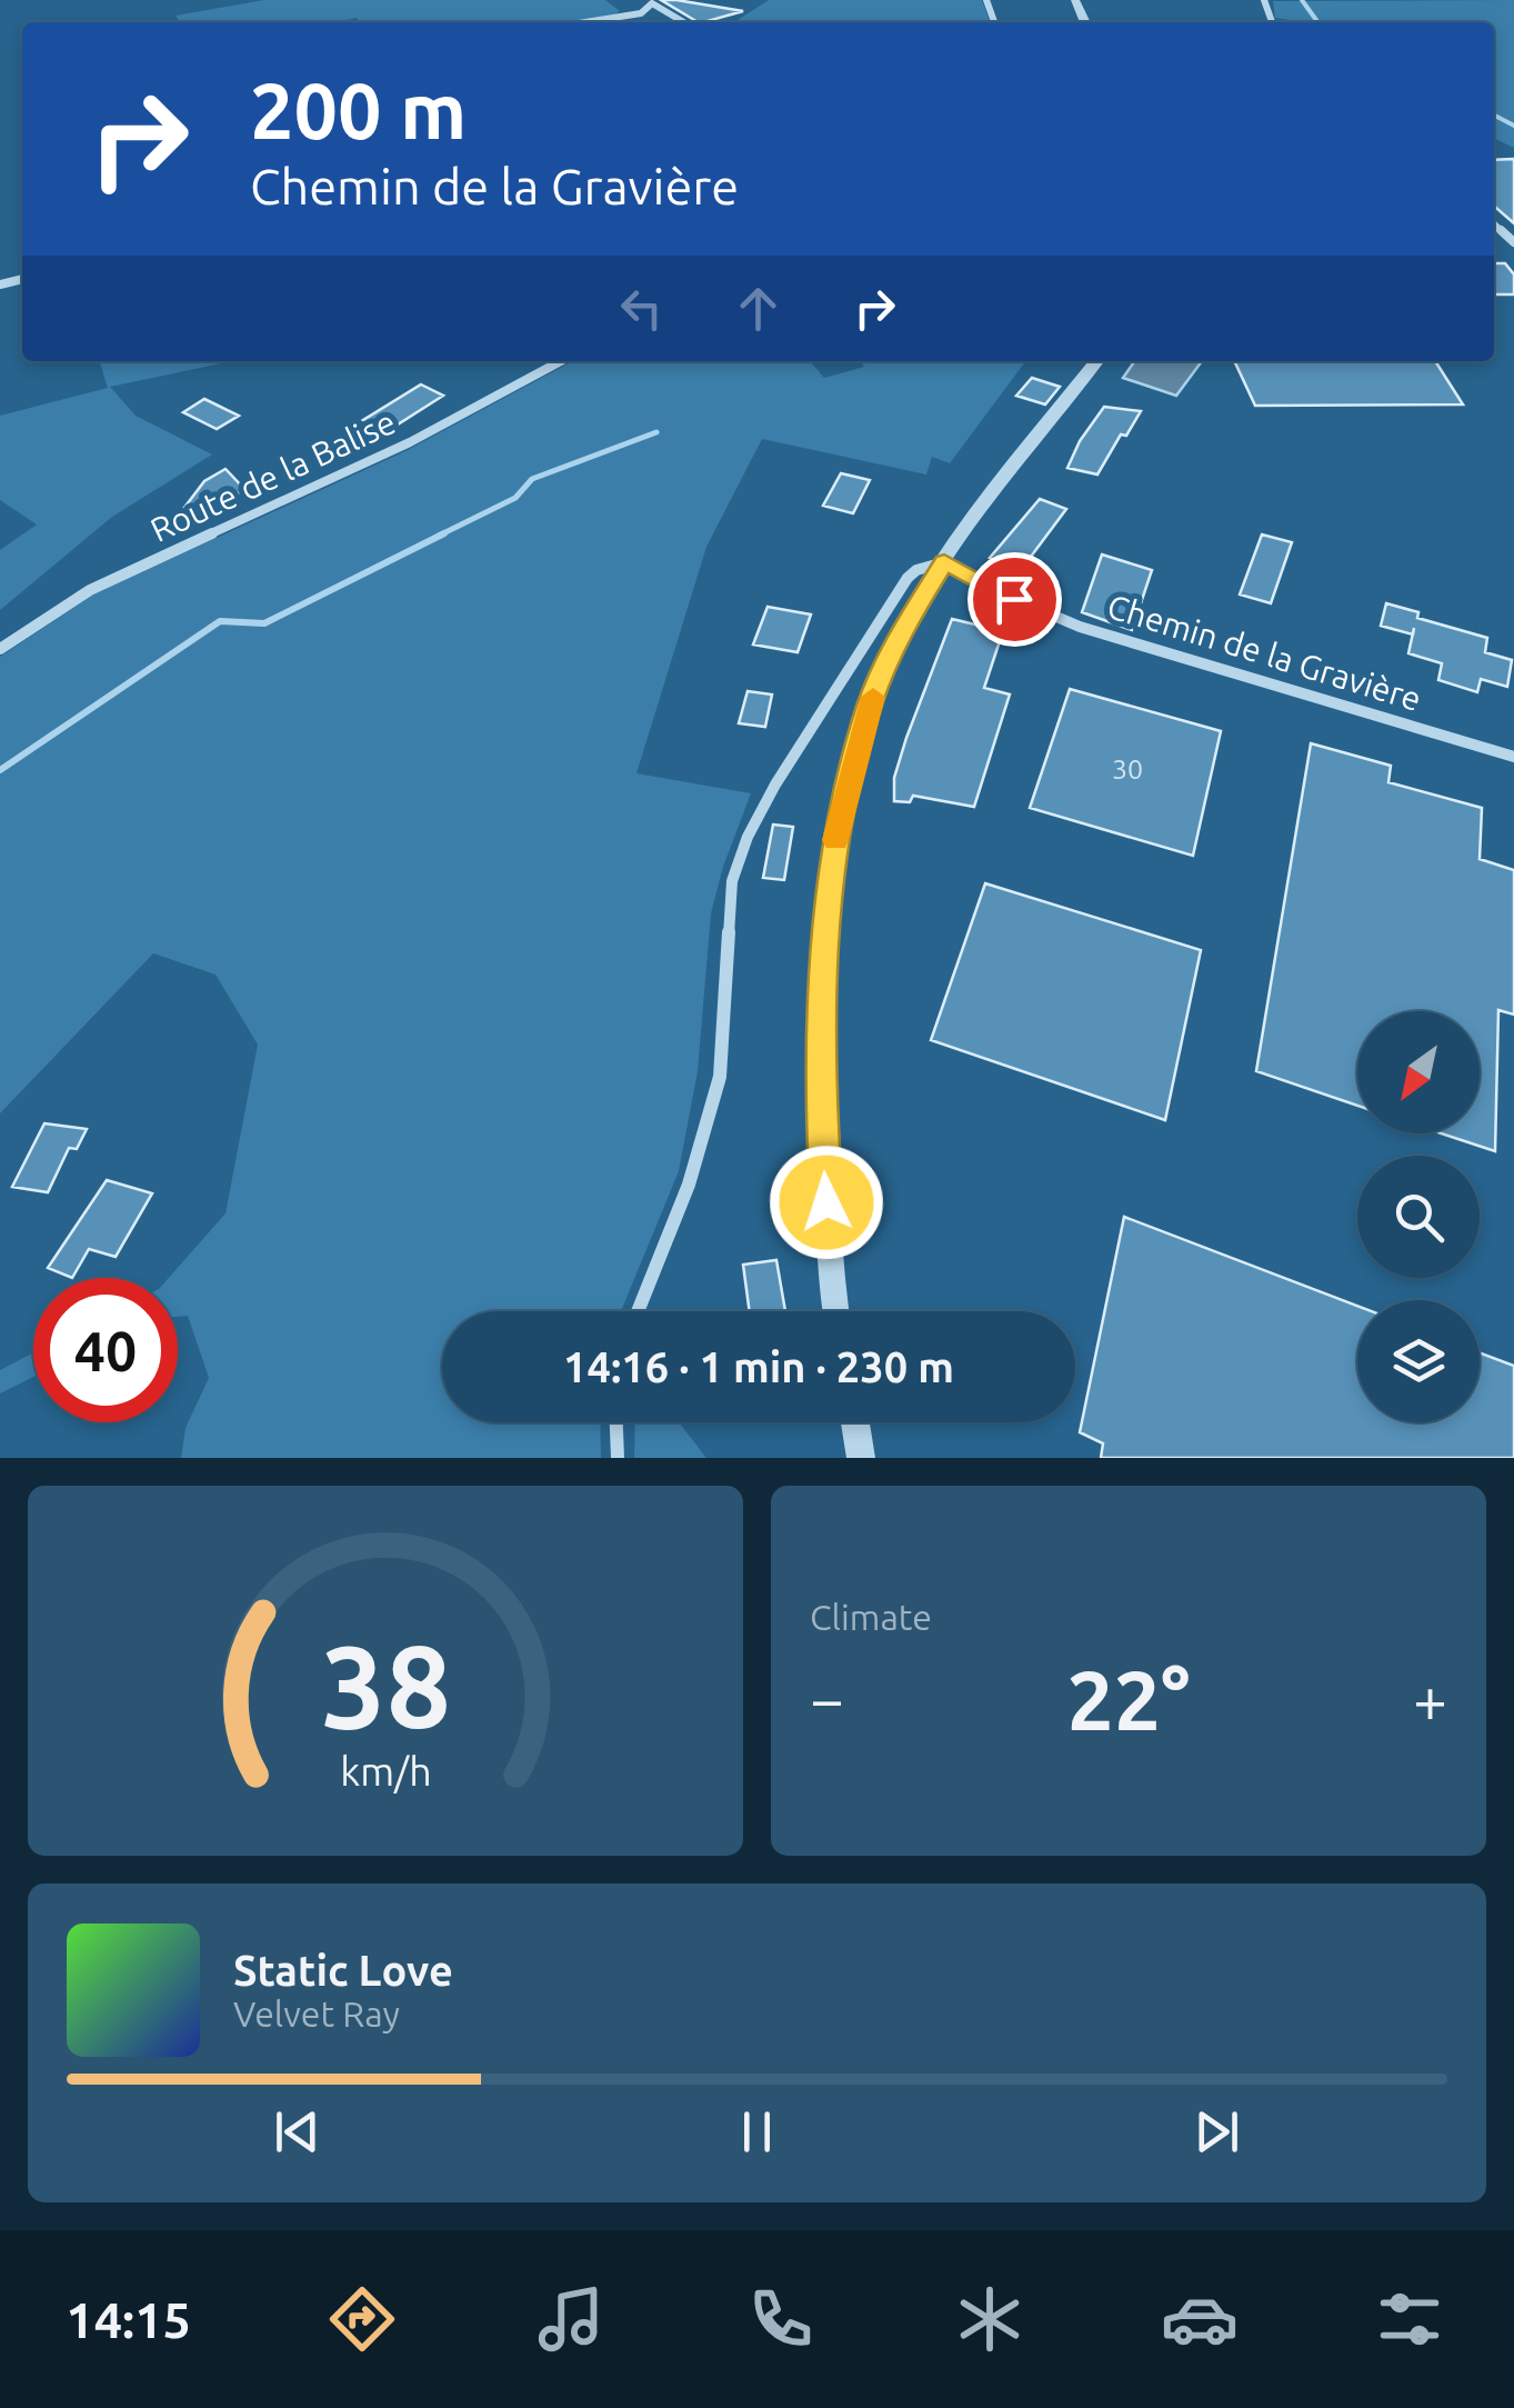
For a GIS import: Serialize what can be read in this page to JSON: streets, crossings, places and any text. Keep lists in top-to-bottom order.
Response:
{
  "streets": {
    "street": ["Route de la Balise", "Chemin de la Gravière"]
  },
  "house_numbers": ["30"],
  "north": "bottom left",
  "page": {
    "turn": ["200 m", "Chemin de la Gravière"],
    "limit": "40",
    "trip": "14:16 · 1 min · 230 m",
    "tile": "Climate",
    "heat": ["−", "22°", "+"],
    "song": ["Static Love", "Velvet Ray"],
    "tabs": "14:15",
    "gauge": ["38", "km/h"]
  }
}
